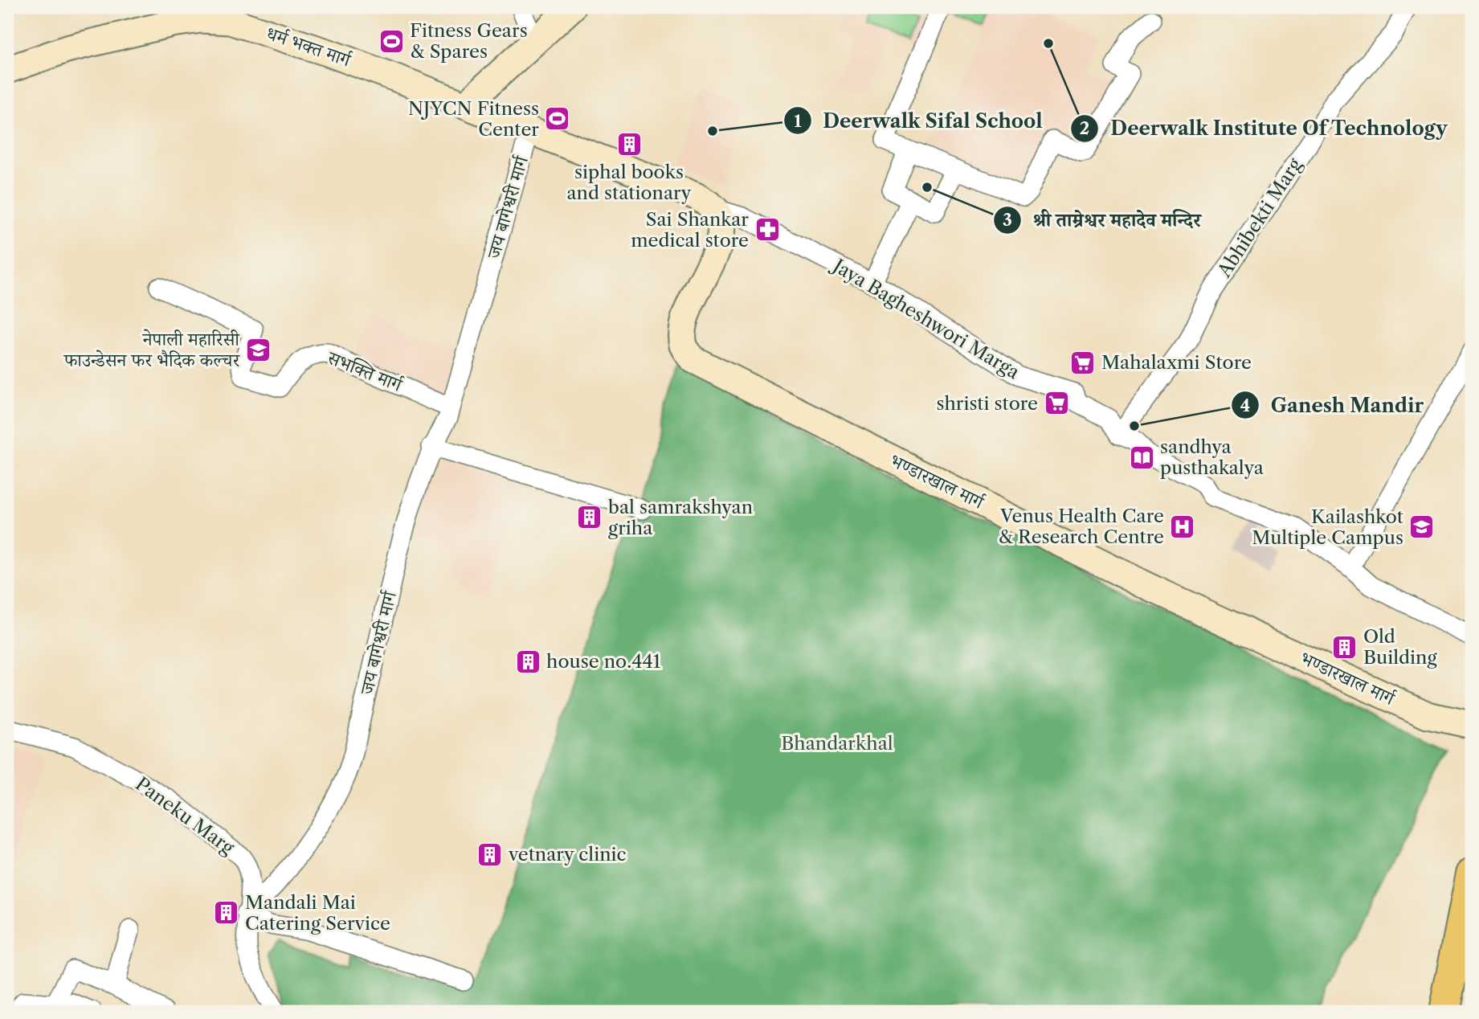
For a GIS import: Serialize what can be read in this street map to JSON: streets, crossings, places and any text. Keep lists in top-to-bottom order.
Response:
{
  "streets": {
    "main road": ["धर्म भक्त मार्ग", "जय बागेश्वरी मार्ग", "भण्डारखाल मार्ग"],
    "street": [
      "Abhibekti Marg",
      "Jaya Bagheshwori Marga",
      "सभक्ति मार्ग",
      "Paneku Marg"
    ]
  },
  "crossings": [
    ["धर्म भक्त मार्ग", "जय बागेश्वरी मार्ग"],
    ["जय बागेश्वरी मार्ग", "Jaya Bagheshwori Marga"],
    ["जय बागेश्वरी मार्ग", "सभक्ति मार्ग"],
    ["जय बागेश्वरी मार्ग", "भण्डारखाल मार्ग"],
    ["जय बागेश्वरी मार्ग", "Paneku Marg"],
    ["Abhibekti Marg", "Jaya Bagheshwori Marga"],
    ["Jaya Bagheshwori Marga", "भण्डारखाल मार्ग"]
  ],
  "parks": ["Bhandarkhal"],
  "places": {
    "sports": ["Fitness Gears & Spares", "NJYCN Fitness Center"],
    "other": [
      "Deerwalk Institute Of Technology",
      "Deerwalk Sifal School",
      "श्री ताम्रेश्वर महादेव मन्दिर",
      "Ganesh Mandir"
    ],
    "building": [
      "siphal books and stationary",
      "bal samrakshyan griha",
      "Old Building",
      "house no.441",
      "vetnary clinic",
      "Mandali Mai Catering Service"
    ],
    "pharmacy": ["Sai Shankar medical store"],
    "school or university": ["नेपाली महारिसी फाउन्डेसन फर भैदिक कल्चर", "Kailashkot Multiple Campus"],
    "supermarket": ["Mahalaxmi Store", "shristi store"],
    "library": ["sandhya pusthakalya"],
    "hospital": ["Venus Health Care & Research Centre"]
  }
}
